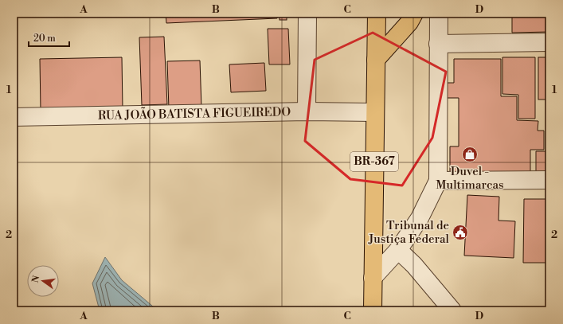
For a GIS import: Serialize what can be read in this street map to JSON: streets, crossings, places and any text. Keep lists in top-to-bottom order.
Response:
{
  "streets": {
    "main road": ["BR-367"],
    "street": ["RUA JOÃO BATISTA FIGUEIREDO"]
  },
  "crossings": [
    ["RUA JOÃO BATISTA FIGUEIREDO", "BR-367"]
  ],
  "places": {
    "shop": ["Duvel - Multimarcas"],
    "public building": ["Tribunal de Justiça Federal"]
  },
  "scale_bar": "20 m",
  "north": "left",
  "grid": {
    "columns": [
      "A",
      "B",
      "C",
      "D"
    ],
    "rows": ["1", "2"]
  }
}
